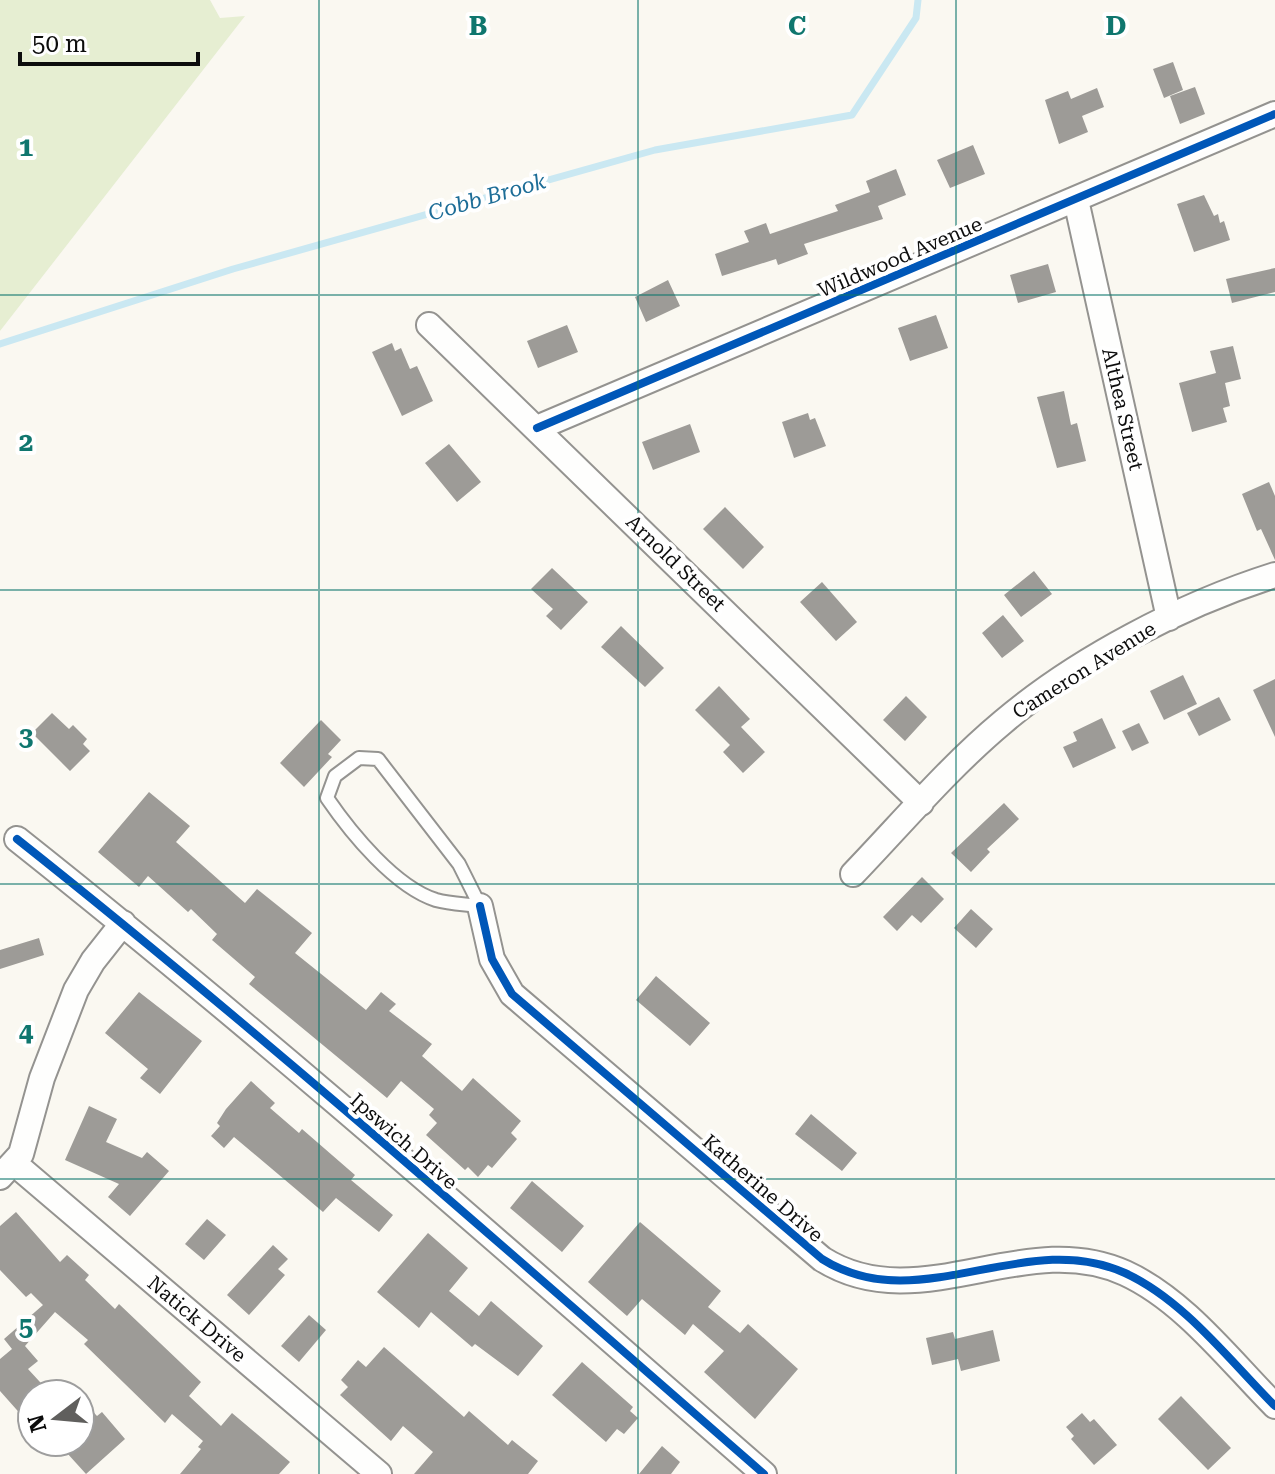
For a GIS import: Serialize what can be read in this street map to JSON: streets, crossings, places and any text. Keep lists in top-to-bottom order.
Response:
{
  "streets": {
    "street": [
      "Wildwood Avenue",
      "Althea Street",
      "Arnold Street",
      "Cameron Avenue",
      "Ipswich Drive",
      "Katherine Drive",
      "Natick Drive"
    ]
  },
  "crossings": [
    ["Wildwood Avenue", "Althea Street"],
    ["Wildwood Avenue", "Arnold Street"],
    ["Althea Street", "Cameron Avenue"],
    ["Arnold Street", "Cameron Avenue"]
  ],
  "water": ["Cobb Brook"],
  "scale_bar": "50 m",
  "north": "left",
  "grid": {
    "columns": ["B", "C", "D"],
    "rows": [
      "1",
      "2",
      "3",
      "4",
      "5"
    ]
  }
}
